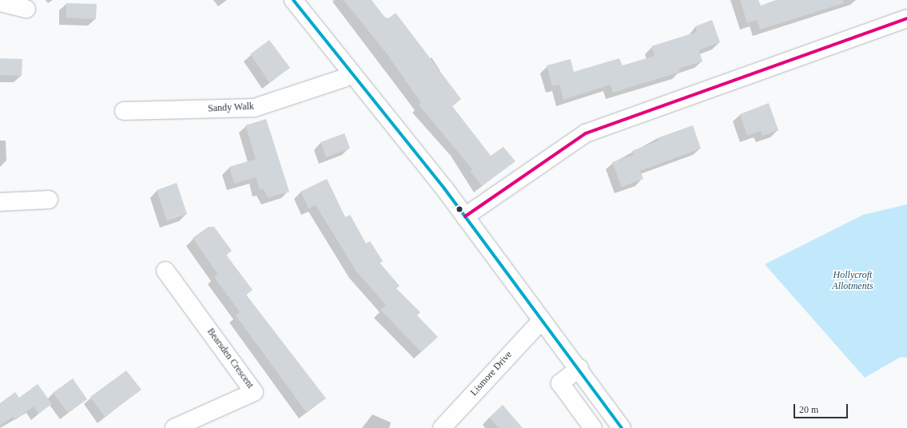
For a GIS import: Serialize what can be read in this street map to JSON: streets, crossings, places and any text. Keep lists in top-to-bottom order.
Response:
{
  "streets": {
    "street": ["Sandy Walk", "Bearsden Crescent", "Lismore Drive"]
  },
  "parks": ["Hollycroft Allotments"],
  "scale_bar": "20 m"
}
